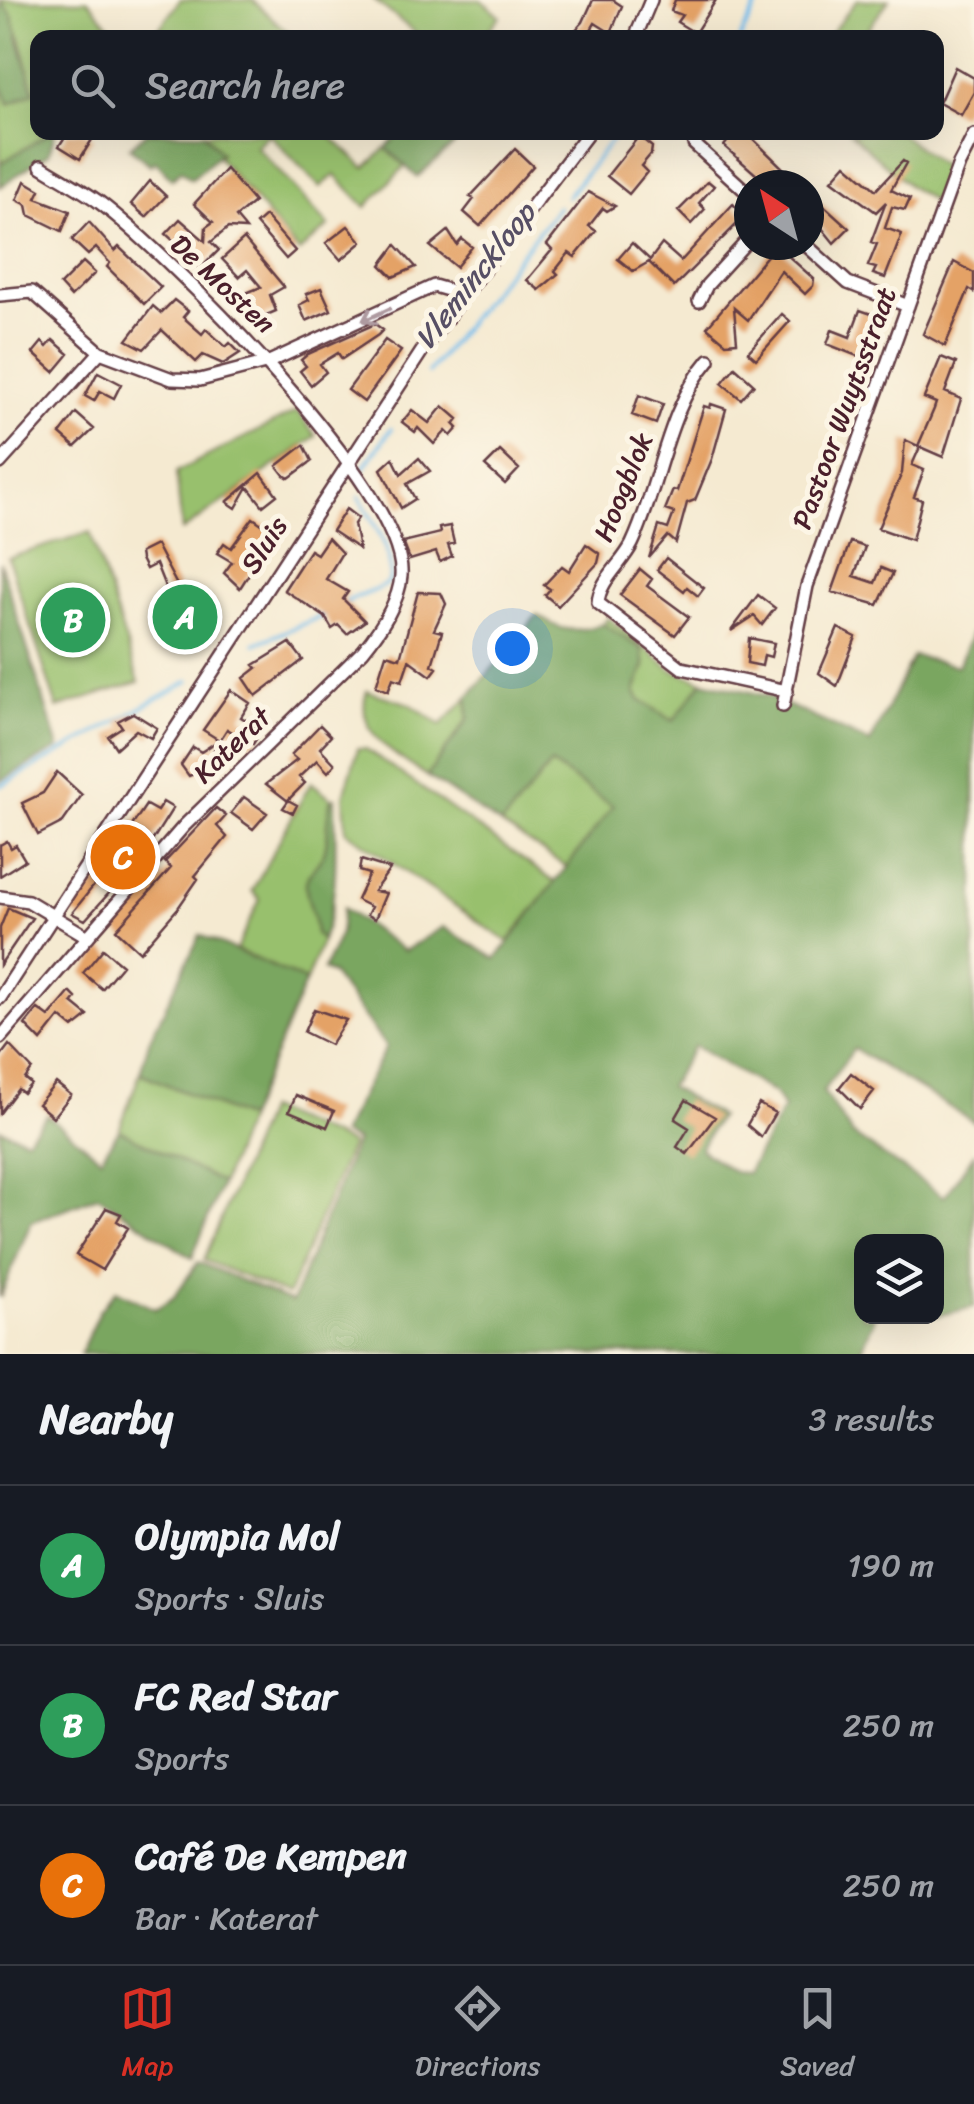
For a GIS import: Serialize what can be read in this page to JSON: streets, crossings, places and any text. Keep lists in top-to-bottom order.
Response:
{
  "streets": {
    "street": [
      "De Mosten",
      "Pastoor Wuytsstraat",
      "Hoogblok",
      "Sluis",
      "Katerat"
    ]
  },
  "crossings": [
    ["De Mosten", "Sluis"],
    ["De Mosten", "Katerat"],
    ["Pastoor Wuytsstraat", "Hoogblok"],
    ["Sluis", "Katerat"]
  ],
  "water": ["Vleminckloop"],
  "north": "top left",
  "page": {
    "search": "Search here",
    "pins": ["A", "B", "C"],
    "heading": ["Nearby", "3 results"],
    "list": [
      {
        "mark": "A",
        "name": "Olympia Mol",
        "note": "Sports · Sluis",
        "value": "190 m"
      },
      {
        "mark": "B",
        "name": "FC Red Star",
        "note": "Sports",
        "value": "250 m"
      },
      {
        "mark": "C",
        "name": "Café De Kempen",
        "note": "Bar · Katerat",
        "value": "250 m"
      }
    ],
    "nav": ["Map", "Directions", "Saved"]
  }
}
